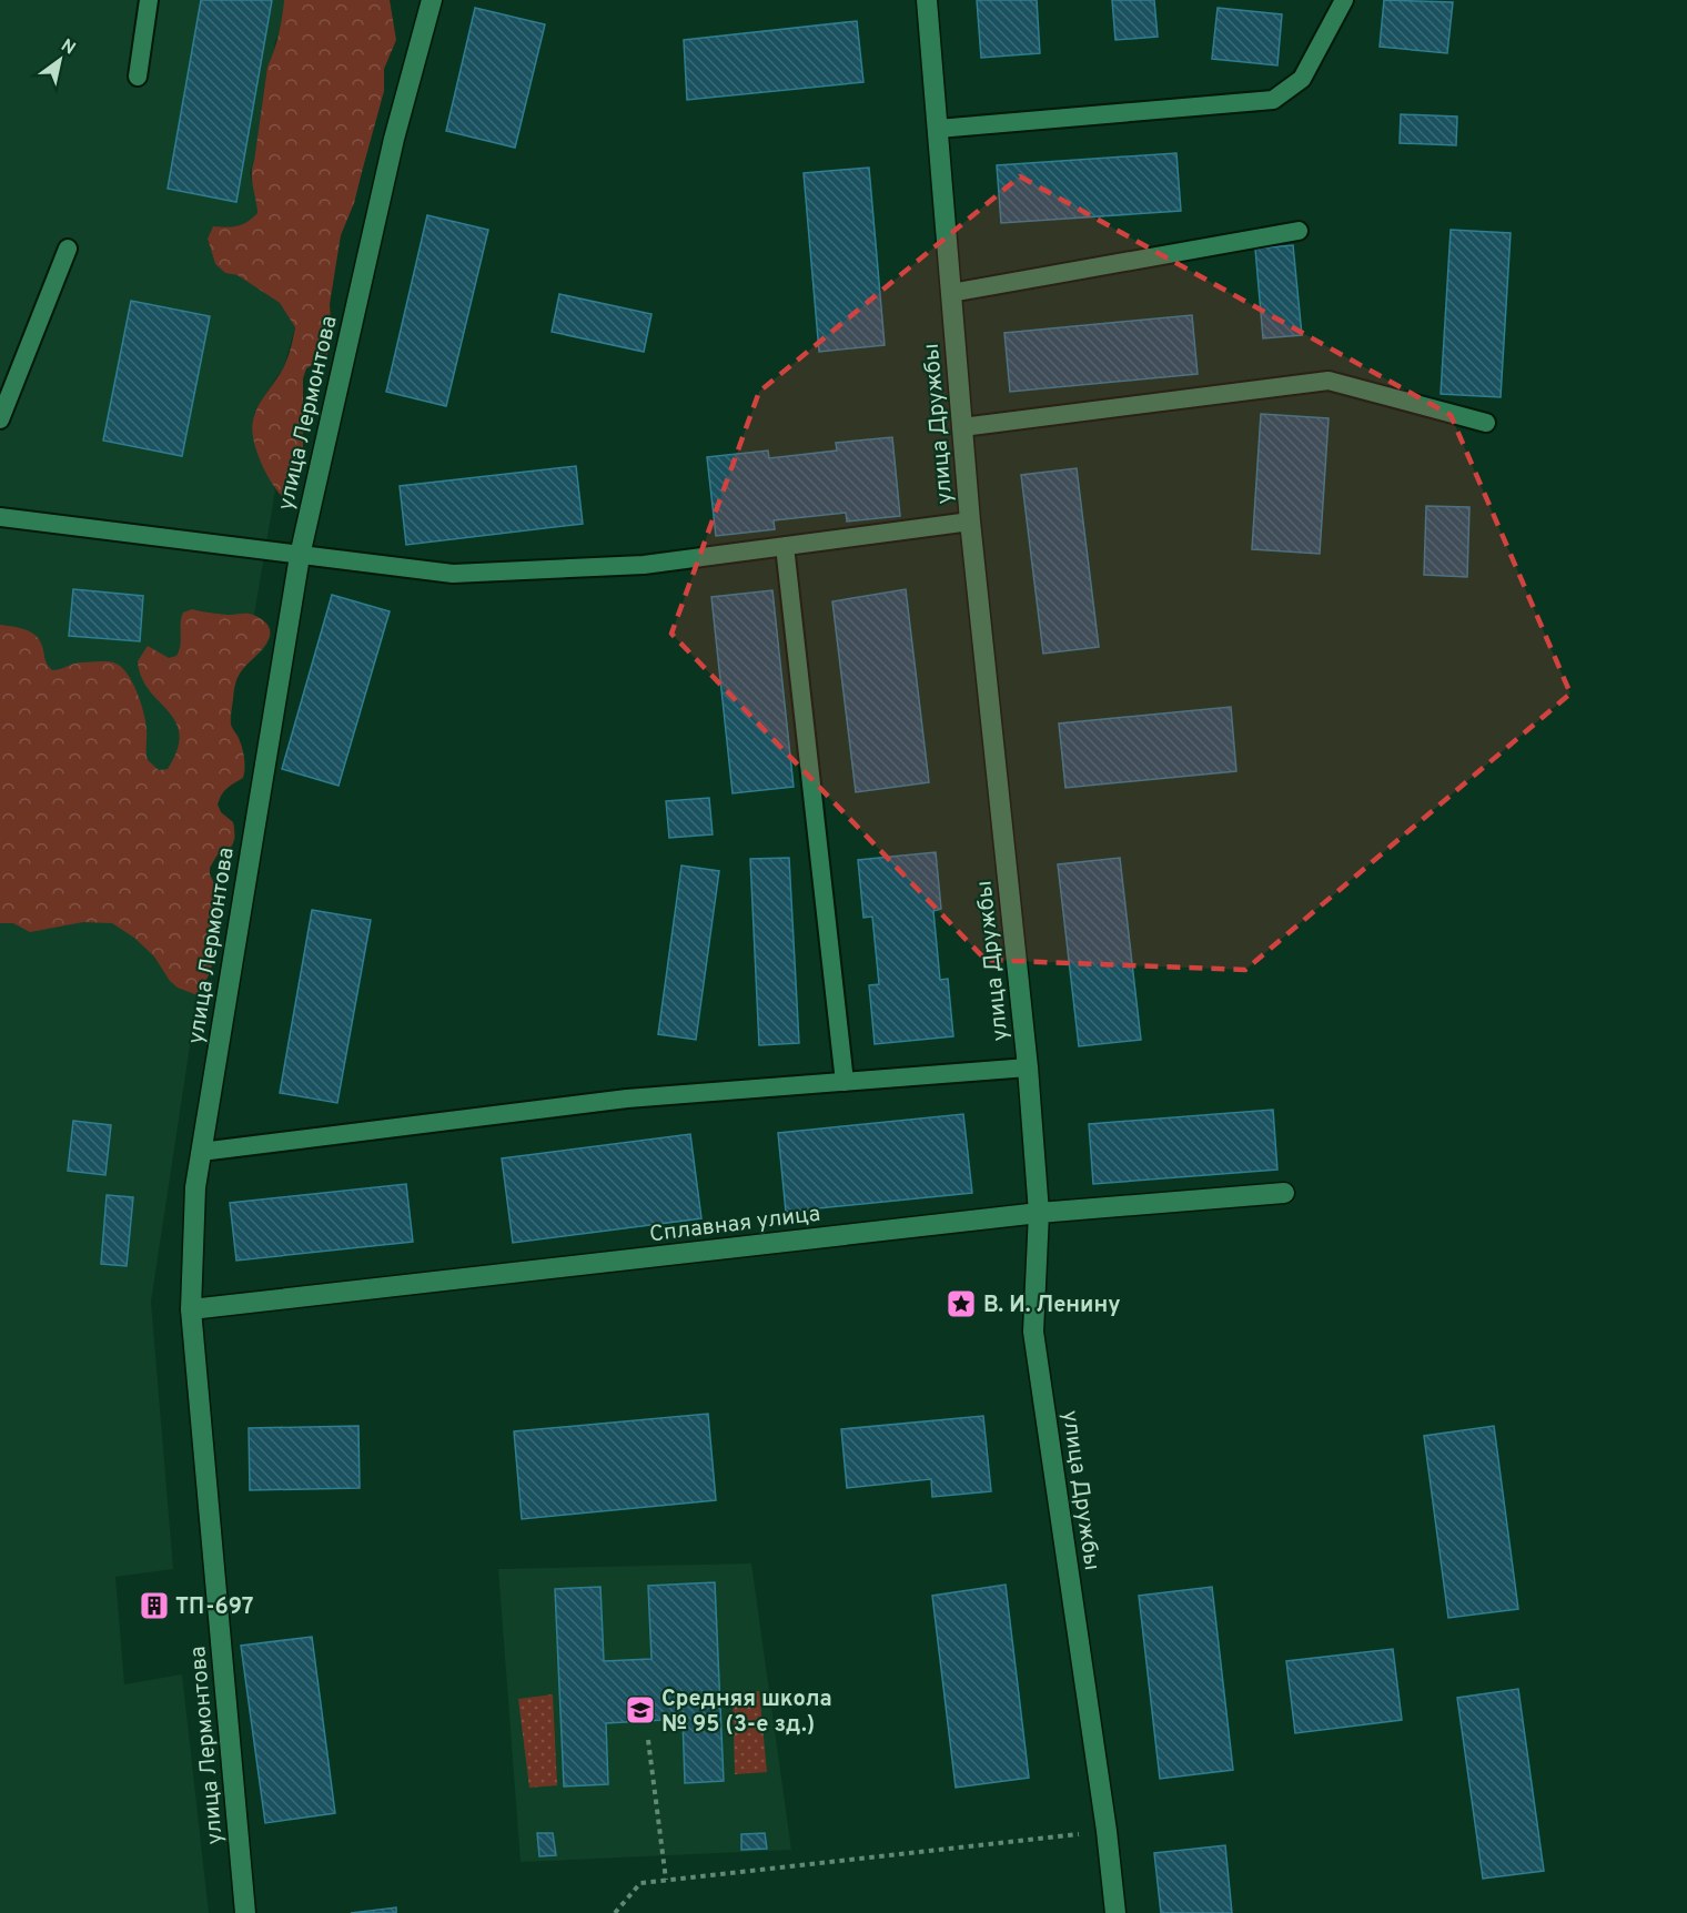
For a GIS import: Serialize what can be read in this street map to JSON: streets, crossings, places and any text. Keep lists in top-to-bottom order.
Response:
{
  "streets": {
    "street": ["улица Лермонтова", "улица Дружбы", "Сплавная улица"]
  },
  "crossings": [
    ["улица Лермонтова", "Сплавная улица"],
    ["улица Дружбы", "Сплавная улица"]
  ],
  "places": {
    "place": ["В. И. Ленину"],
    "building": ["ТП-697"],
    "school or university": ["Средняя школа № 95 (3-е зд.)"]
  },
  "north": "top right"
}
